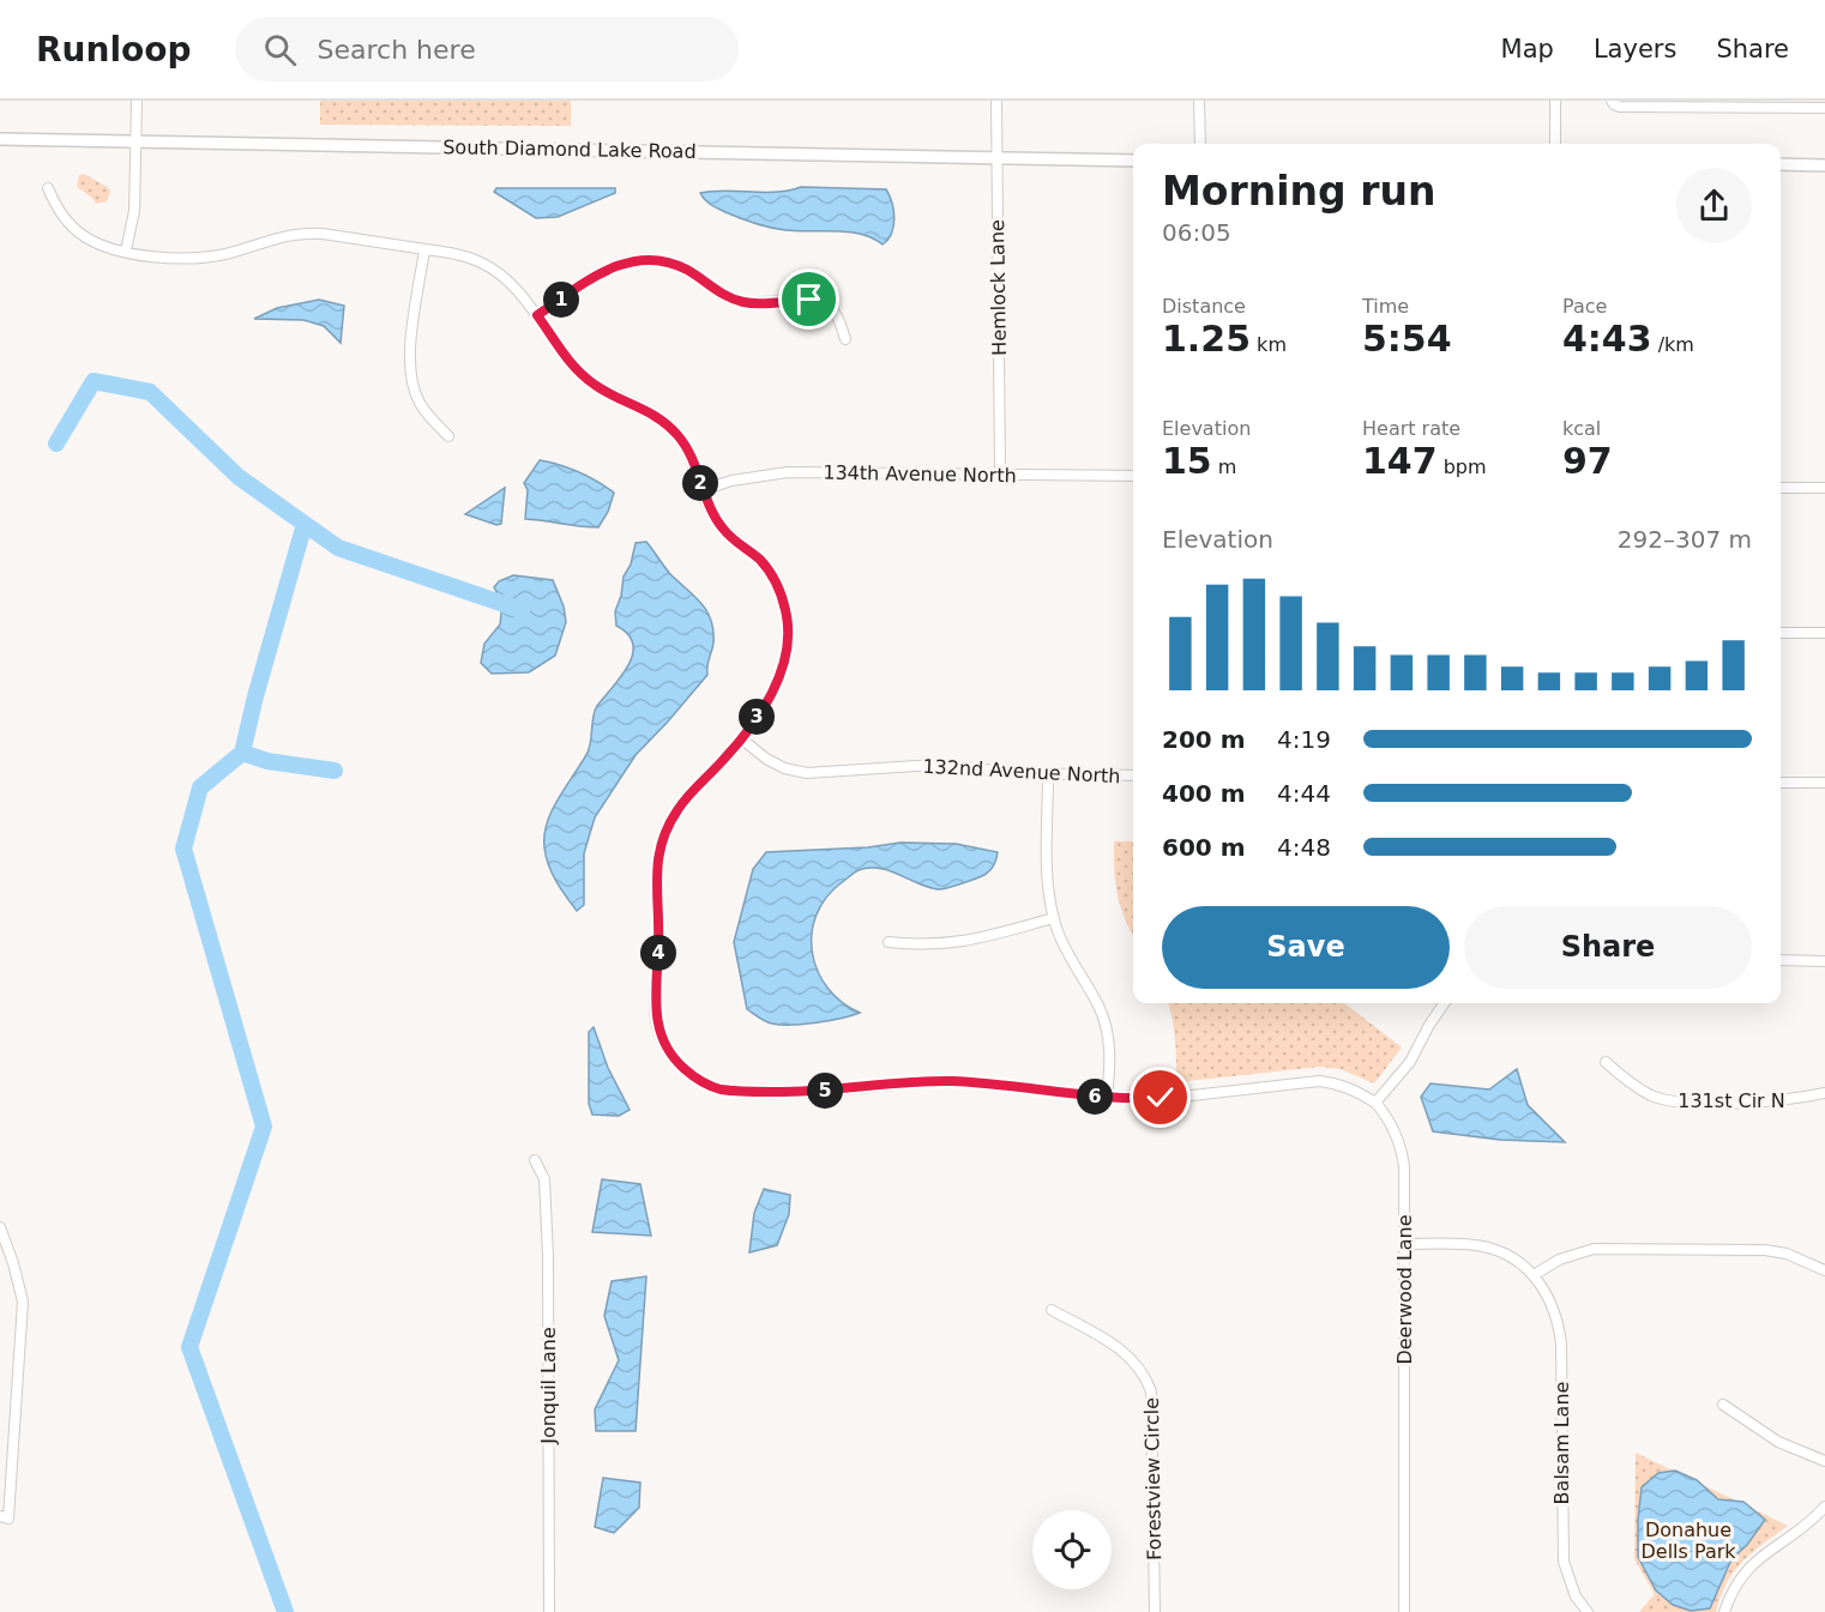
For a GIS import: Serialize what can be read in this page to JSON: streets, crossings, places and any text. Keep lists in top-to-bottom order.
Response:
{
  "streets": {
    "street": [
      "South Diamond Lake Road",
      "Hemlock Lane",
      "134th Avenue North",
      "132nd Avenue North",
      "131st Cir N",
      "Deerwood Lane",
      "Jonquil Lane",
      "Balsam Lane",
      "Forestview Circle"
    ]
  },
  "crossings": [
    ["South Diamond Lake Road", "Hemlock Lane"],
    ["Hemlock Lane", "134th Avenue North"]
  ],
  "parks": ["Donahue Dells Park"],
  "page": {
    "header": "Runloop",
    "search": "Search here",
    "nav": ["Map", "Layers", "Share"],
    "heading": ["Morning run", "06:05"],
    "stats": [
      ["Distance", "1.25 km"],
      ["Time", "5:54"],
      ["Pace", "4:43 /km"],
      ["Elevation", "15 m"],
      ["Heart rate", "147 bpm"],
      ["kcal", "97"]
    ],
    "pins": [
      "1",
      "2",
      "3",
      "4",
      "5",
      "6"
    ],
    "chart": ["Elevation", "292–307 m"],
    "list": [
      {
        "name": "200 m",
        "note": "4:19"
      },
      {
        "name": "400 m",
        "note": "4:44"
      },
      {
        "name": "600 m",
        "note": "4:48"
      }
    ],
    "buttons": ["Save", "Share"]
  }
}
